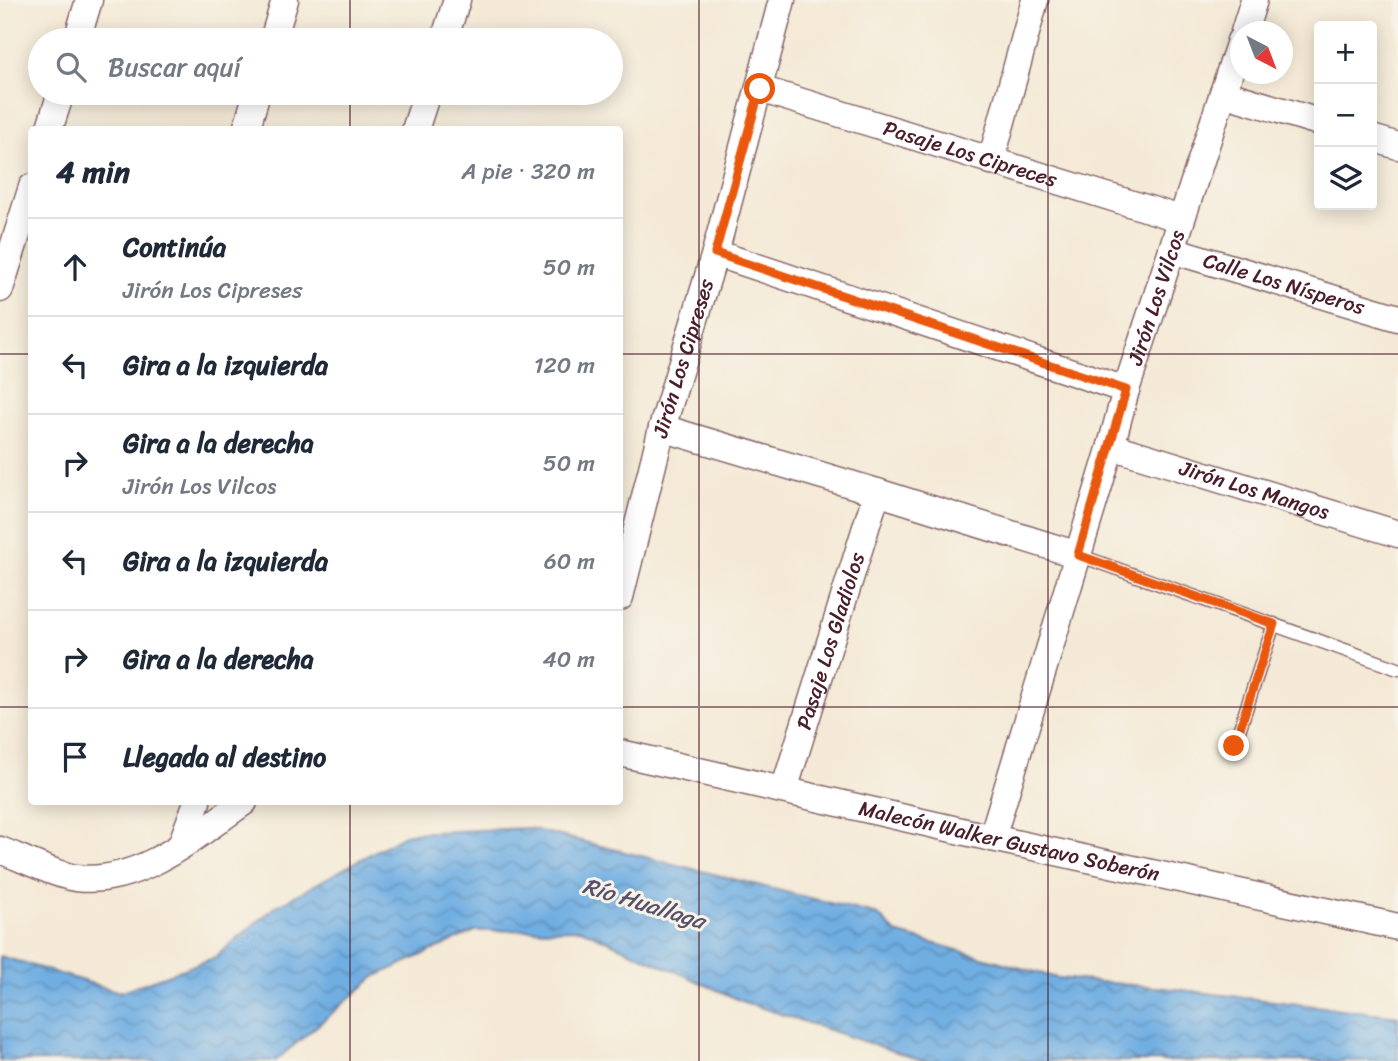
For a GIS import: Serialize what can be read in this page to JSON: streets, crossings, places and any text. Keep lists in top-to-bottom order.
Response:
{
  "streets": {
    "street": [
      "Pasaje Los Cipreces",
      "Calle Los Nísperos",
      "Jirón Los Vilcos",
      "Jirón Los Cipreses",
      "Jirón Los Mangos",
      "Pasaje Los Gladiolos",
      "Malecón Walker Gustavo Soberón"
    ]
  },
  "crossings": [
    ["Pasaje Los Cipreces", "Jirón Los Vilcos"],
    ["Pasaje Los Cipreces", "Jirón Los Cipreses"],
    ["Calle Los Nísperos", "Jirón Los Vilcos"],
    ["Jirón Los Vilcos", "Jirón Los Mangos"],
    ["Jirón Los Vilcos", "Malecón Walker Gustavo Soberón"],
    ["Pasaje Los Gladiolos", "Malecón Walker Gustavo Soberón"]
  ],
  "water": ["Río Huallaga"],
  "north": "bottom right",
  "page": {
    "map_buttons": ["+", "−"],
    "search": "Buscar aquí",
    "heading": ["4 min", "A pie · 320 m"],
    "list": [
      ["Continúa", "Jirón Los Cipreses", "50 m"],
      ["Gira a la izquierda", "120 m"],
      ["Gira a la derecha", "Jirón Los Vilcos", "50 m"],
      ["Gira a la izquierda", "60 m"],
      ["Gira a la derecha", "40 m"],
      "Llegada al destino"
    ]
  }
}
